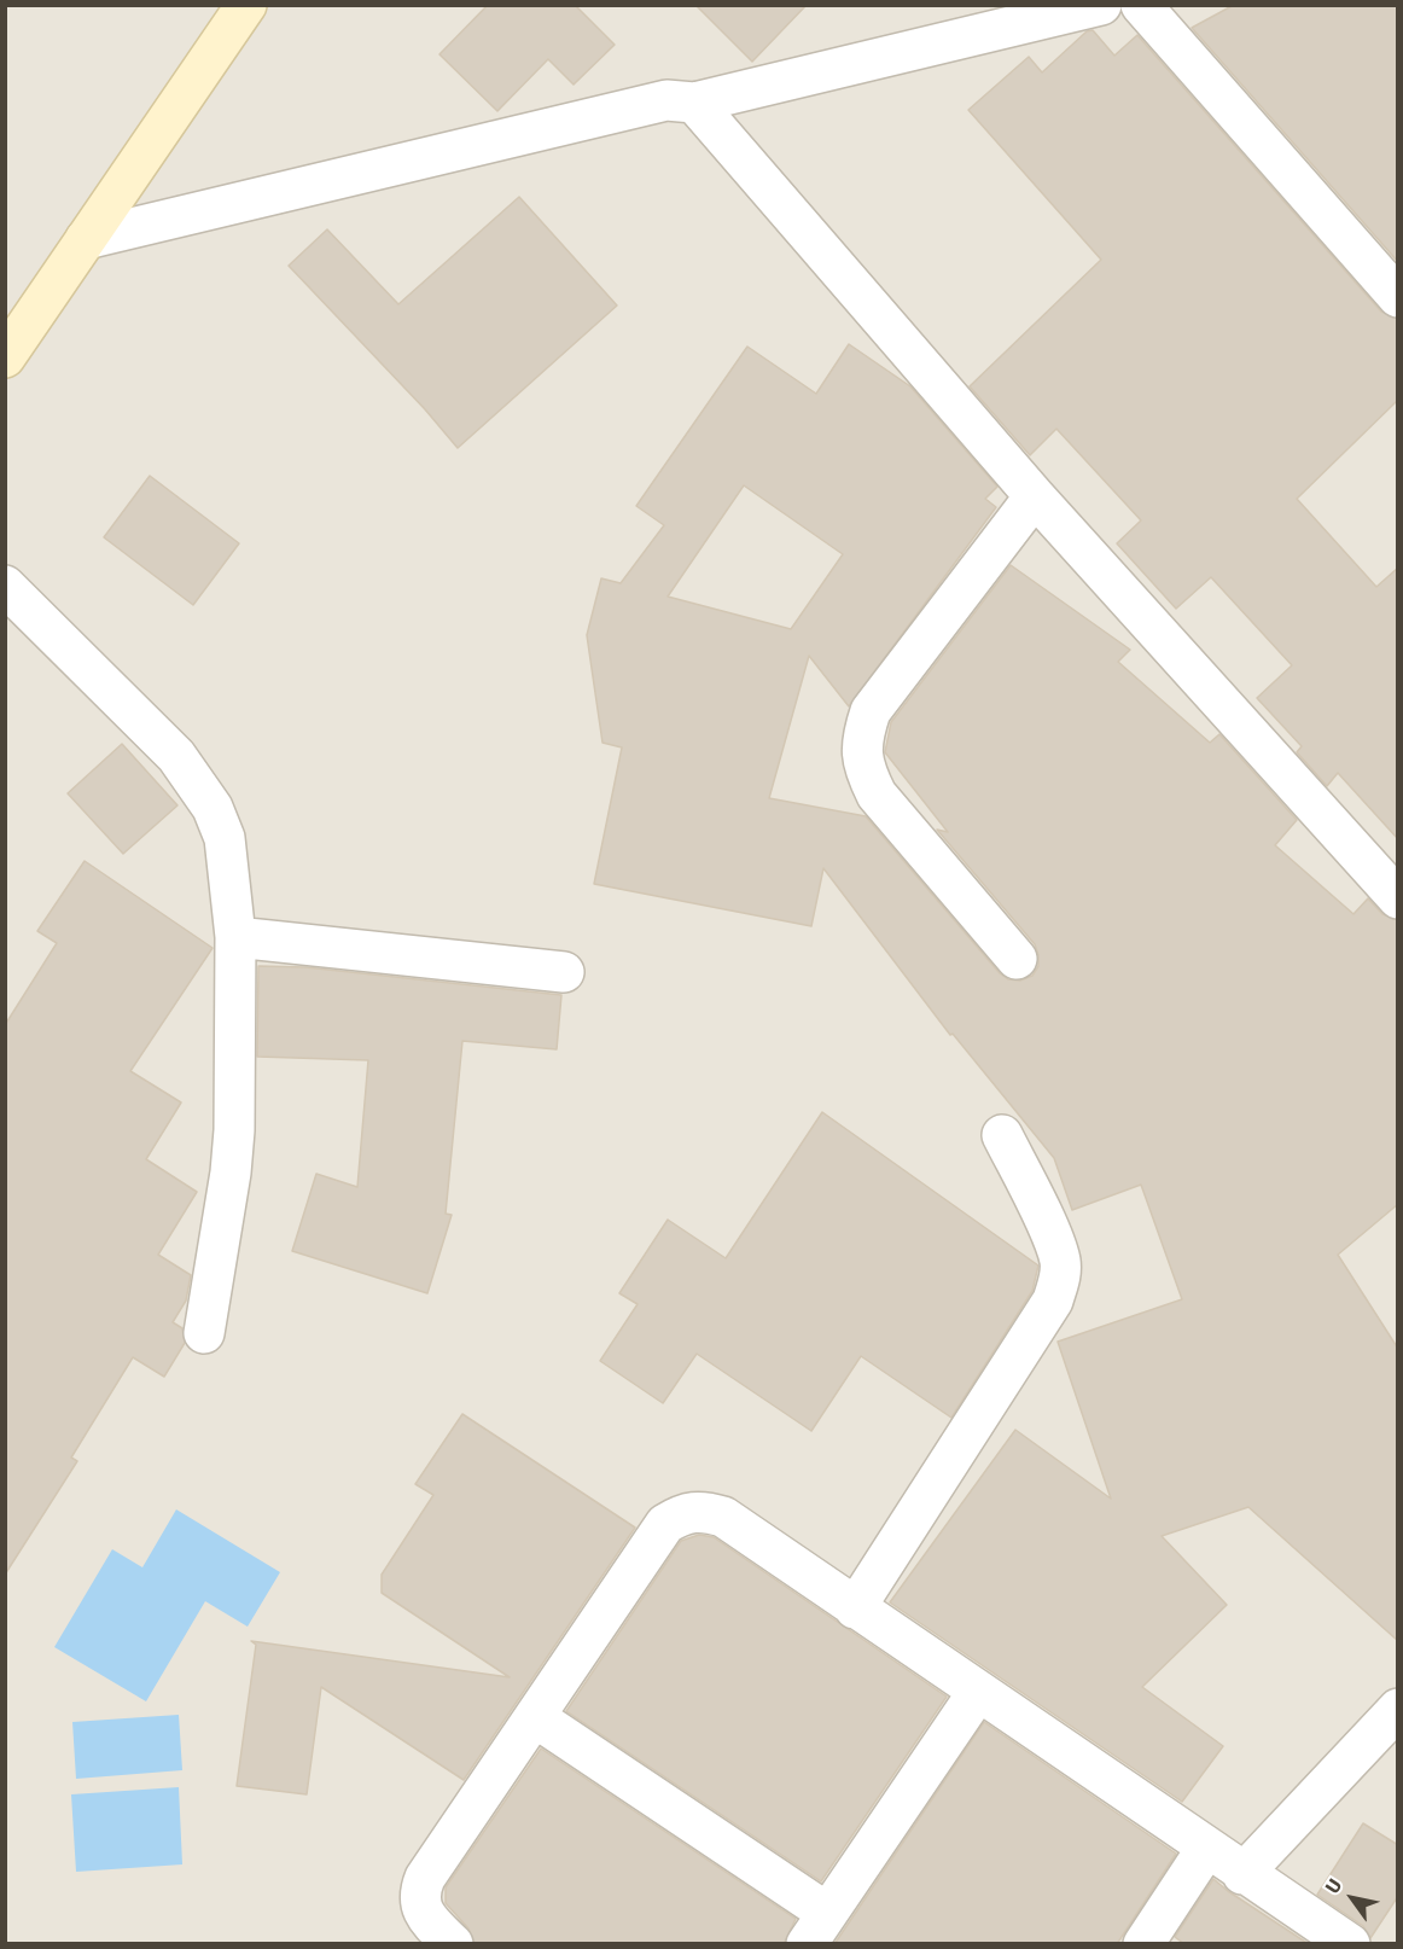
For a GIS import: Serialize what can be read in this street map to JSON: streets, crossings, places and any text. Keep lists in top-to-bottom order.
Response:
{
  "north": "top left"
}
